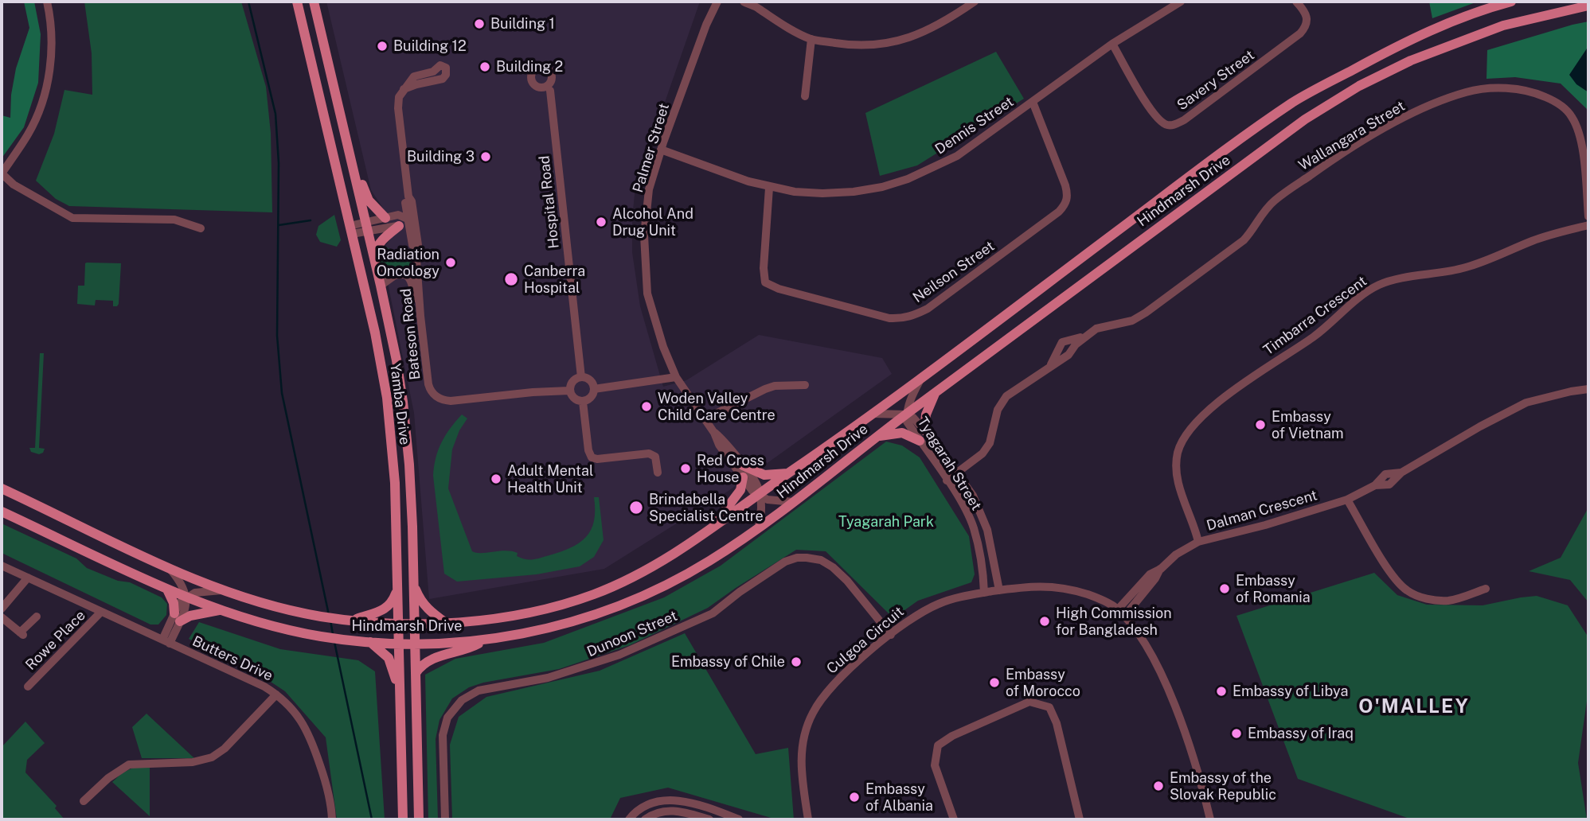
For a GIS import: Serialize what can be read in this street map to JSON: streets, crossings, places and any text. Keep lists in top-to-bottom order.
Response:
{
  "streets": {
    "main road": ["Hindmarsh Drive", "Yamba Drive"],
    "street": [
      "Savery Street",
      "Dennis Street",
      "Wallangara Street",
      "Palmer Street",
      "Hospital Road",
      "Neilson Street",
      "Timbarra Crescent",
      "Bateson Road",
      "Tyagarah Street",
      "Dalman Crescent",
      "Dunoon Street",
      "Rowe Place",
      "Culgoa Circuit",
      "Butters Drive"
    ]
  },
  "crossings": [
    ["Savery Street", "Dennis Street"],
    ["Dennis Street", "Palmer Street"],
    ["Dennis Street", "Neilson Street"],
    ["Wallangara Street", "Tyagarah Street"],
    ["Palmer Street", "Hindmarsh Drive"],
    ["Hindmarsh Drive", "Yamba Drive"],
    ["Hindmarsh Drive", "Tyagarah Street"],
    ["Hospital Road", "Bateson Road"],
    ["Timbarra Crescent", "Dalman Crescent"],
    ["Tyagarah Street", "Culgoa Circuit"],
    ["Dalman Crescent", "Culgoa Circuit"],
    ["Dunoon Street", "Culgoa Circuit"],
    ["Rowe Place", "Butters Drive"]
  ],
  "districts": ["O'MALLEY"],
  "parks": ["Tyagarah Park"],
  "places": [
    "Building 1",
    "Building 12",
    "Building 2",
    "Building 3",
    "Alcohol And Drug Unit",
    "Radiation Oncology",
    "Canberra Hospital",
    "Woden Valley Child Care Centre",
    "Embassy of Vietnam",
    "Red Cross House",
    "Adult Mental Health Unit",
    "Brindabella Specialist Centre",
    "Embassy of Romania",
    "High Commission for Bangladesh",
    "Embassy of Chile",
    "Embassy of Morocco",
    "Embassy of Libya",
    "Embassy of Iraq",
    "Embassy of the Slovak Republic",
    "Embassy of Albania"
  ]
}
